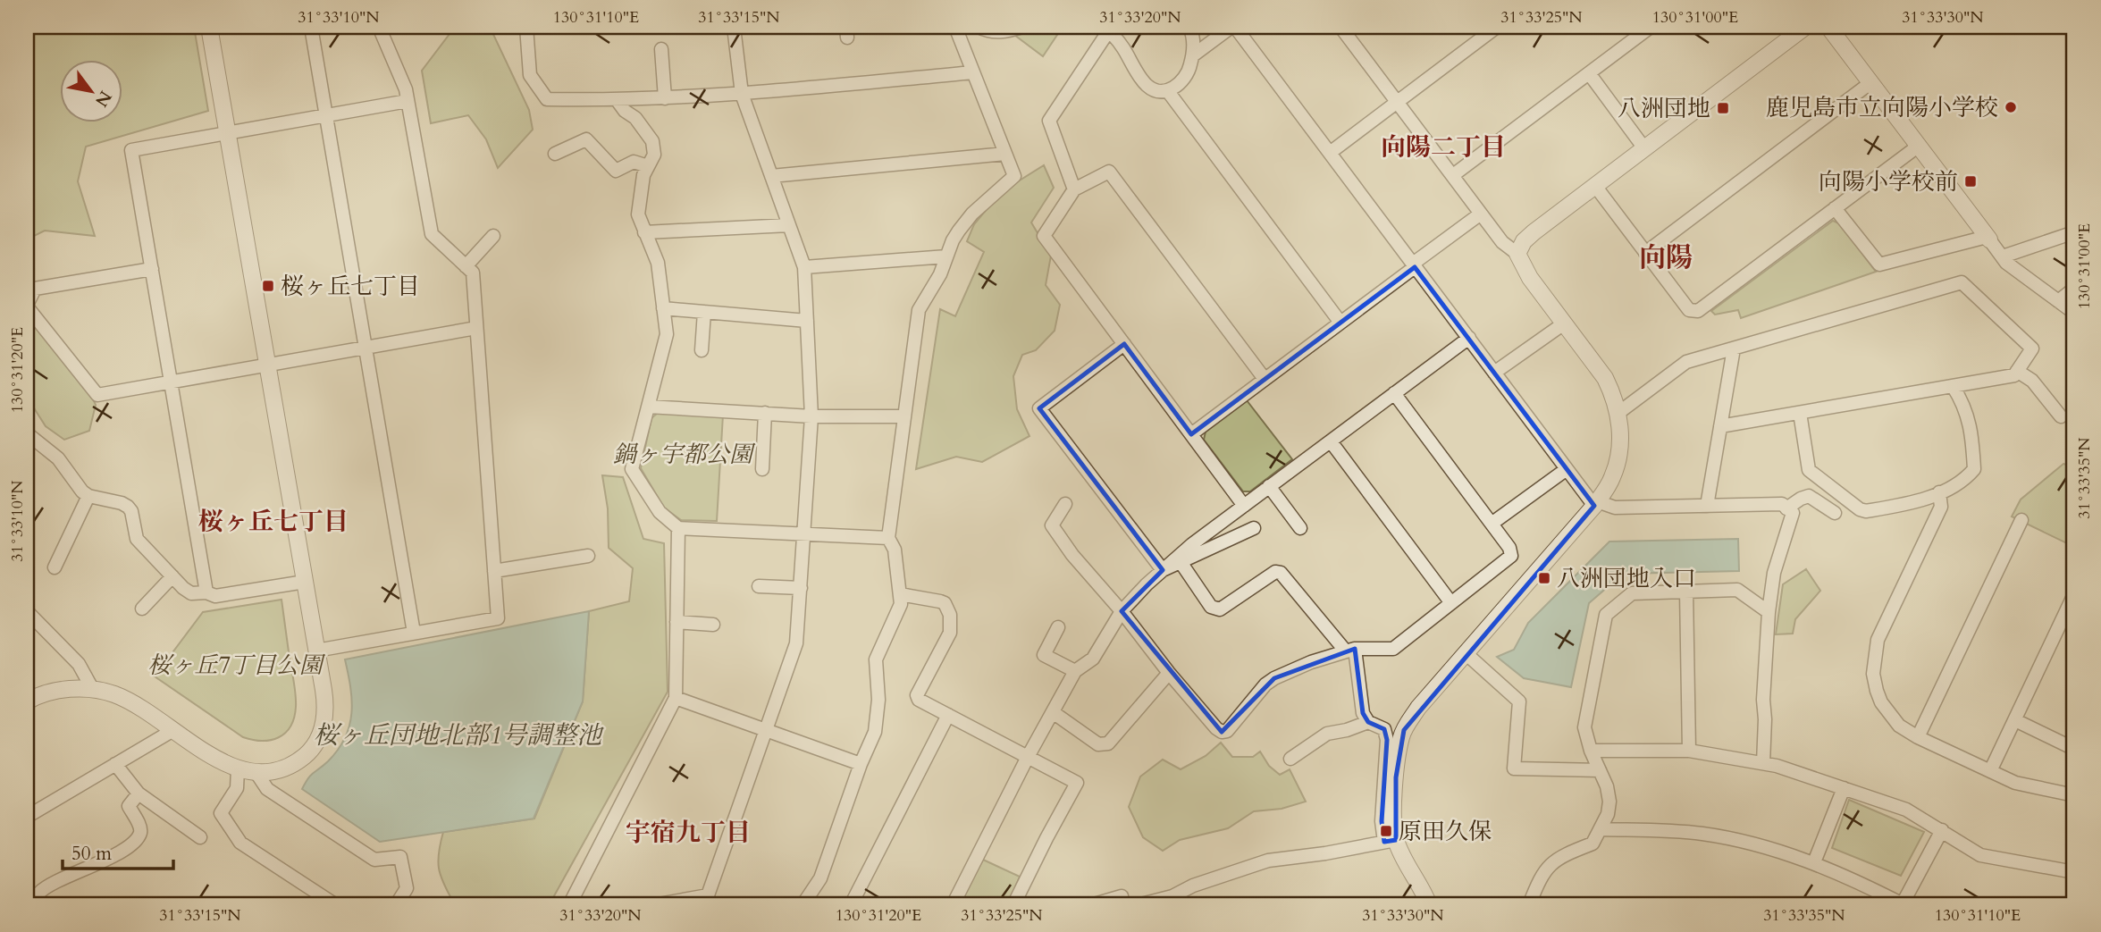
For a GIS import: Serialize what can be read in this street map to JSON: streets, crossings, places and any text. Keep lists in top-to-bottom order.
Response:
{
  "districts": [
    "向陽二丁目",
    "向陽",
    "桜ヶ丘七丁目",
    "宇宿九丁目"
  ],
  "water": ["桜ヶ丘団地北部1号調整池"],
  "parks": ["鍋ヶ宇都公園", "桜ヶ丘7丁目公園"],
  "places": {
    "other": ["鹿児島市立向陽小学校"],
    "transit": [
      "八洲団地",
      "向陽小学校前",
      "桜ヶ丘七丁目",
      "八洲団地入口",
      "原田久保"
    ]
  },
  "scale_bar": "50 m",
  "north": "bottom right",
  "coordinates": [
    "31°33'10\"N",
    "130°31'10\"E",
    "31°33'15\"N",
    "31°33'20\"N",
    "31°33'25\"N",
    "130°31'00\"E",
    "31°33'30\"N",
    "130°31'20\"E",
    "31°33'35\"N"
  ]
}
